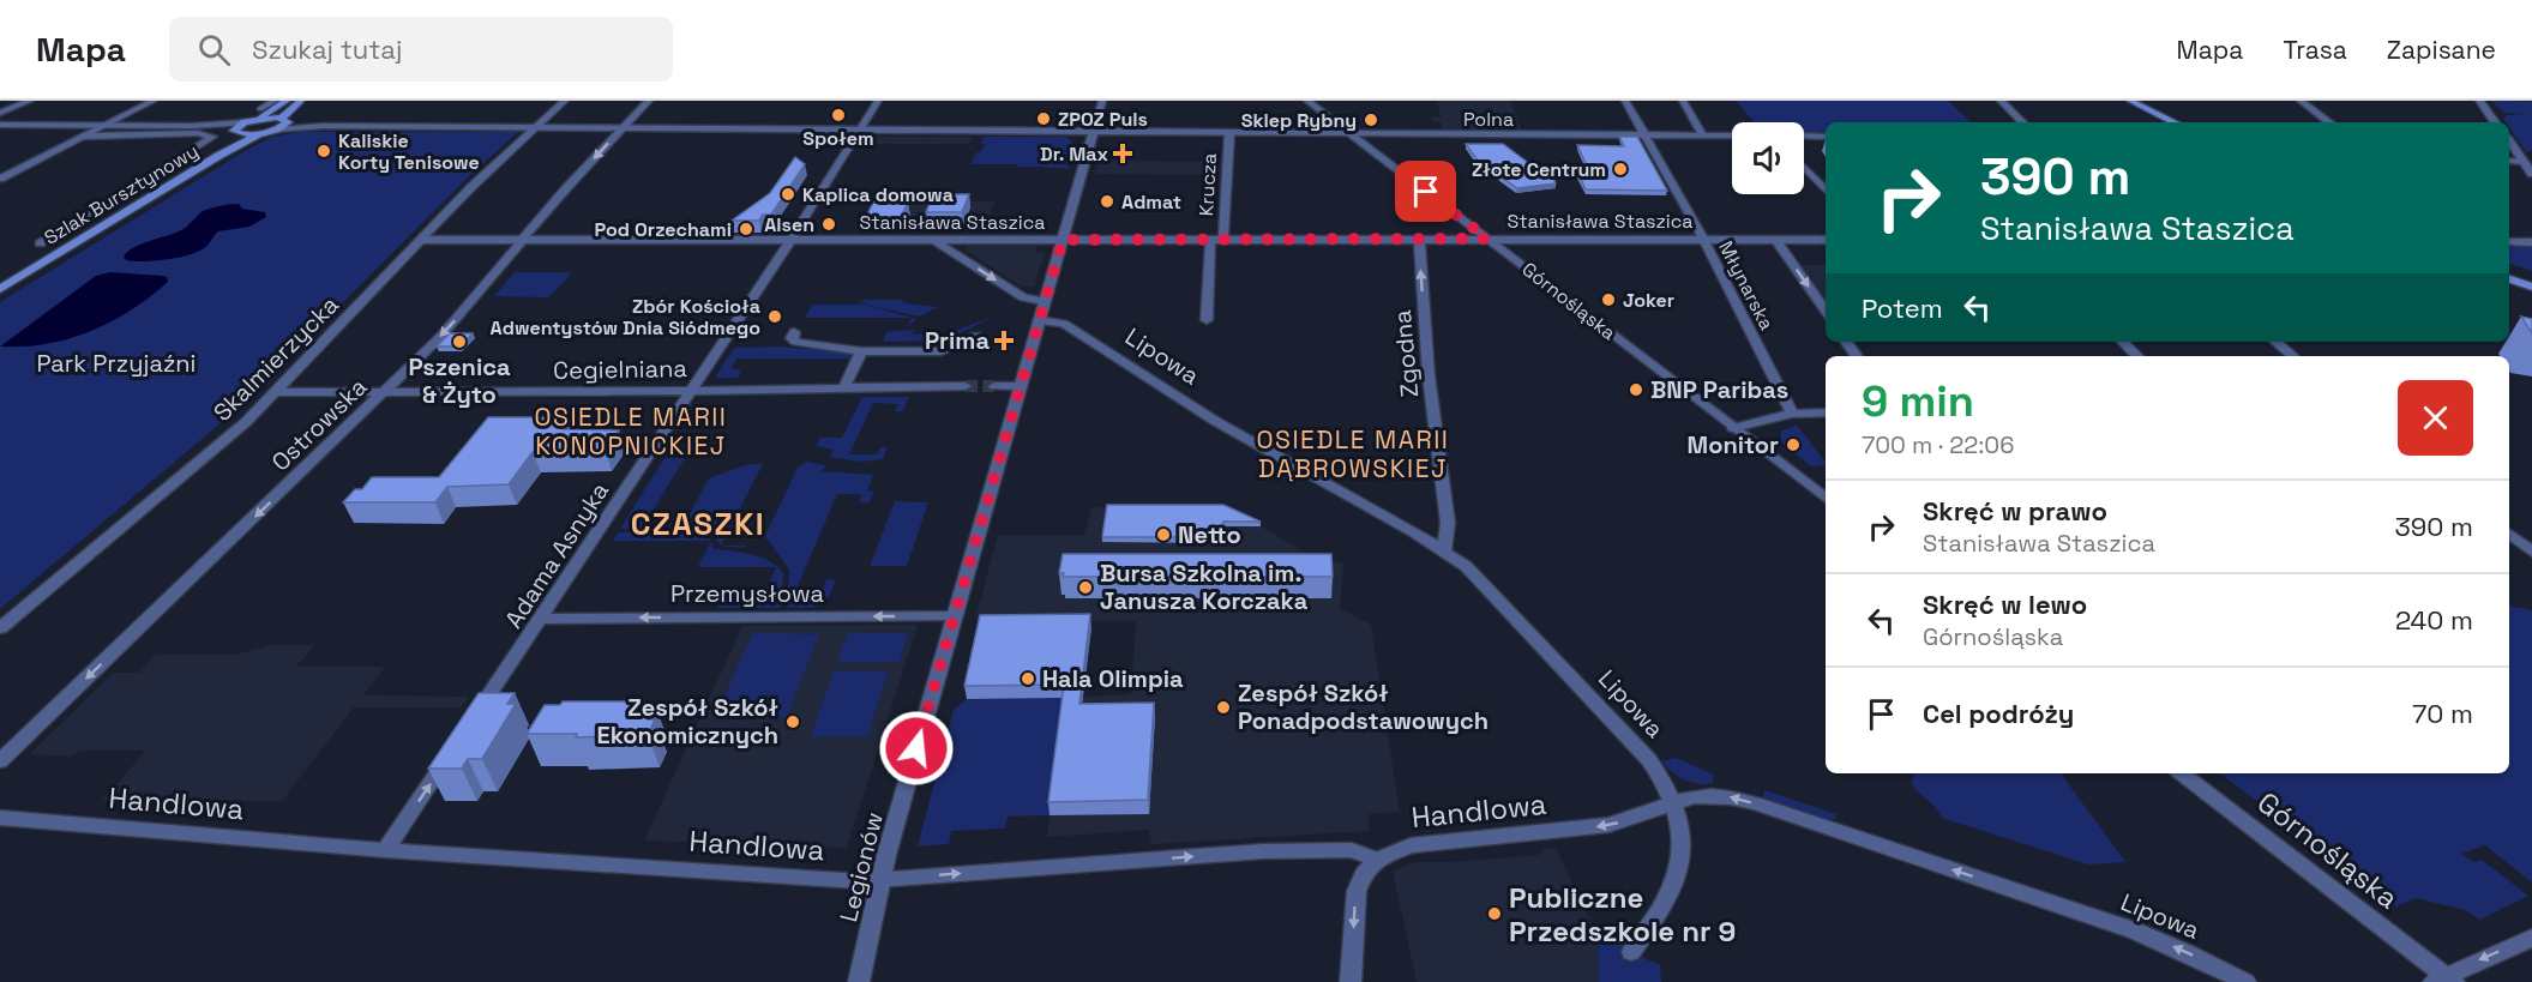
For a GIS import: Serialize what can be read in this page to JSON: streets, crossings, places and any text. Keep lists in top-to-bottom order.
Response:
{
  "streets": {
    "main road": ["Szlak Bursztynowy"],
    "street": [
      "Polna",
      "Krucza",
      "Stanisława Staszica",
      "Młynarska",
      "Górnośląska",
      "Zgodna",
      "Lipowa",
      "Skalmierzycka",
      "Cegielniana",
      "Ostrowska",
      "Adama Asnyka",
      "Przemysłowa",
      "Handlowa",
      "Legionów"
    ]
  },
  "crossings": [
    ["Polna", "Krucza"],
    ["Polna", "Młynarska"],
    ["Polna", "Górnośląska"],
    ["Polna", "Skalmierzycka"],
    ["Polna", "Ostrowska"],
    ["Polna", "Adama Asnyka"],
    ["Polna", "Legionów"],
    ["Krucza", "Stanisława Staszica"],
    ["Stanisława Staszica", "Młynarska"],
    ["Stanisława Staszica", "Górnośląska"],
    ["Stanisława Staszica", "Zgodna"],
    ["Stanisława Staszica", "Skalmierzycka"],
    ["Stanisława Staszica", "Ostrowska"],
    ["Stanisława Staszica", "Adama Asnyka"],
    ["Stanisława Staszica", "Legionów"],
    ["Zgodna", "Lipowa"],
    ["Lipowa", "Handlowa"],
    ["Lipowa", "Legionów"],
    ["Skalmierzycka", "Cegielniana"],
    ["Cegielniana", "Ostrowska"],
    ["Cegielniana", "Adama Asnyka"],
    ["Adama Asnyka", "Przemysłowa"],
    ["Przemysłowa", "Legionów"],
    ["Handlowa", "Legionów"]
  ],
  "one_way": [
    "Zgodna",
    "Lipowa",
    "Ostrowska",
    "Przemysłowa"
  ],
  "districts": ["OSIEDLE MARII KONOPNICKIEJ", "OSIEDLE MARII DĄBROWSKIEJ", "CZASZKI"],
  "parks": ["Park Przyjaźni"],
  "places": {
    "other": [
      "Społem",
      "ZPOZ Puls",
      "Sklep Rybny",
      "Kaliskie Korty Tenisowe",
      "Złote Centrum",
      "Kaplica domowa",
      "Admat",
      "Alsen",
      "Pod Orzechami",
      "Joker",
      "Zbór Kościoła Adwentystów Dnia Siódmego",
      "Pszenica & Żyto",
      "BNP Paribas",
      "Monitor",
      "Netto",
      "Bursa Szkolna im. Janusza Korczaka",
      "Hala Olimpia",
      "Zespół Szkół Ponadpodstawowych",
      "Zespół Szkół Ekonomicznych",
      "Publiczne Przedszkole nr 9"
    ],
    "health": ["Dr. Max", "Prima"]
  },
  "page": {
    "header": "Mapa",
    "search": "Szukaj tutaj",
    "nav": ["Mapa", "Trasa", "Zapisane"],
    "turn": ["390 m", "Stanisława Staszica"],
    "then": "Potem",
    "heading": ["9 min", "700 m · 22:06"],
    "list": [
      {
        "name": "Skręć w prawo",
        "note": "Stanisława Staszica",
        "value": "390 m"
      },
      {
        "name": "Skręć w lewo",
        "note": "Górnośląska",
        "value": "240 m"
      },
      {
        "name": "Cel podróży",
        "value": "70 m"
      }
    ]
  }
}
